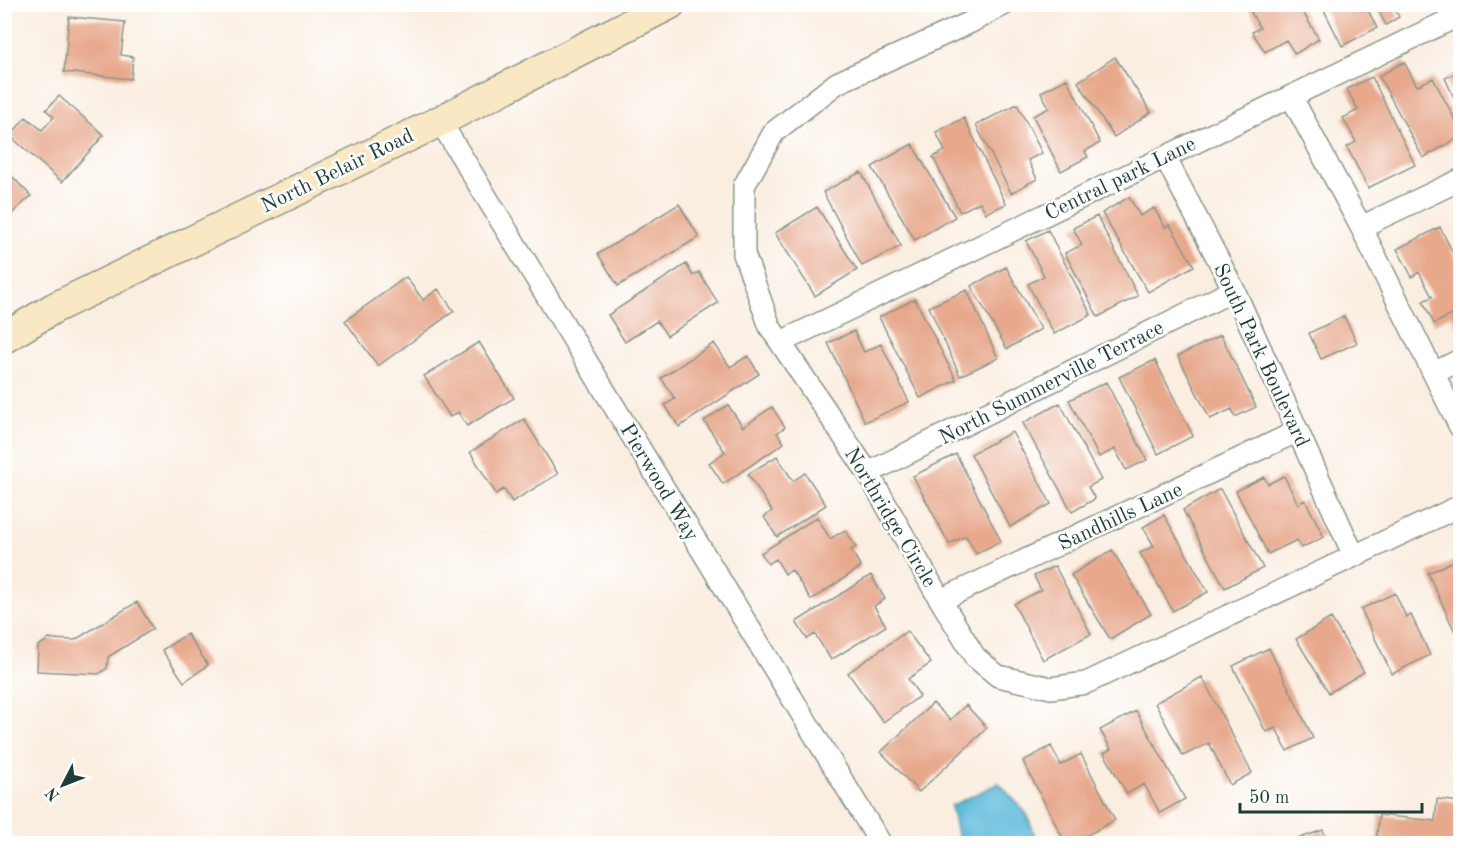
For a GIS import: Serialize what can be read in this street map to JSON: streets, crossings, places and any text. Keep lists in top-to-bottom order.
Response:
{
  "streets": {
    "street": [
      "North Belair Road",
      "Central park Lane",
      "South Park Boulevard",
      "North Summerville Terrace",
      "Pierwood Way",
      "Sandhills Lane",
      "Northridge Circle"
    ]
  },
  "crossings": [
    ["North Belair Road", "Pierwood Way"],
    ["Central park Lane", "South Park Boulevard"],
    ["Central park Lane", "Northridge Circle"],
    ["South Park Boulevard", "North Summerville Terrace"],
    ["South Park Boulevard", "Sandhills Lane"],
    ["South Park Boulevard", "Northridge Circle"],
    ["North Summerville Terrace", "Northridge Circle"],
    ["Sandhills Lane", "Northridge Circle"]
  ],
  "scale_bar": "50 m",
  "north": "bottom left"
}
